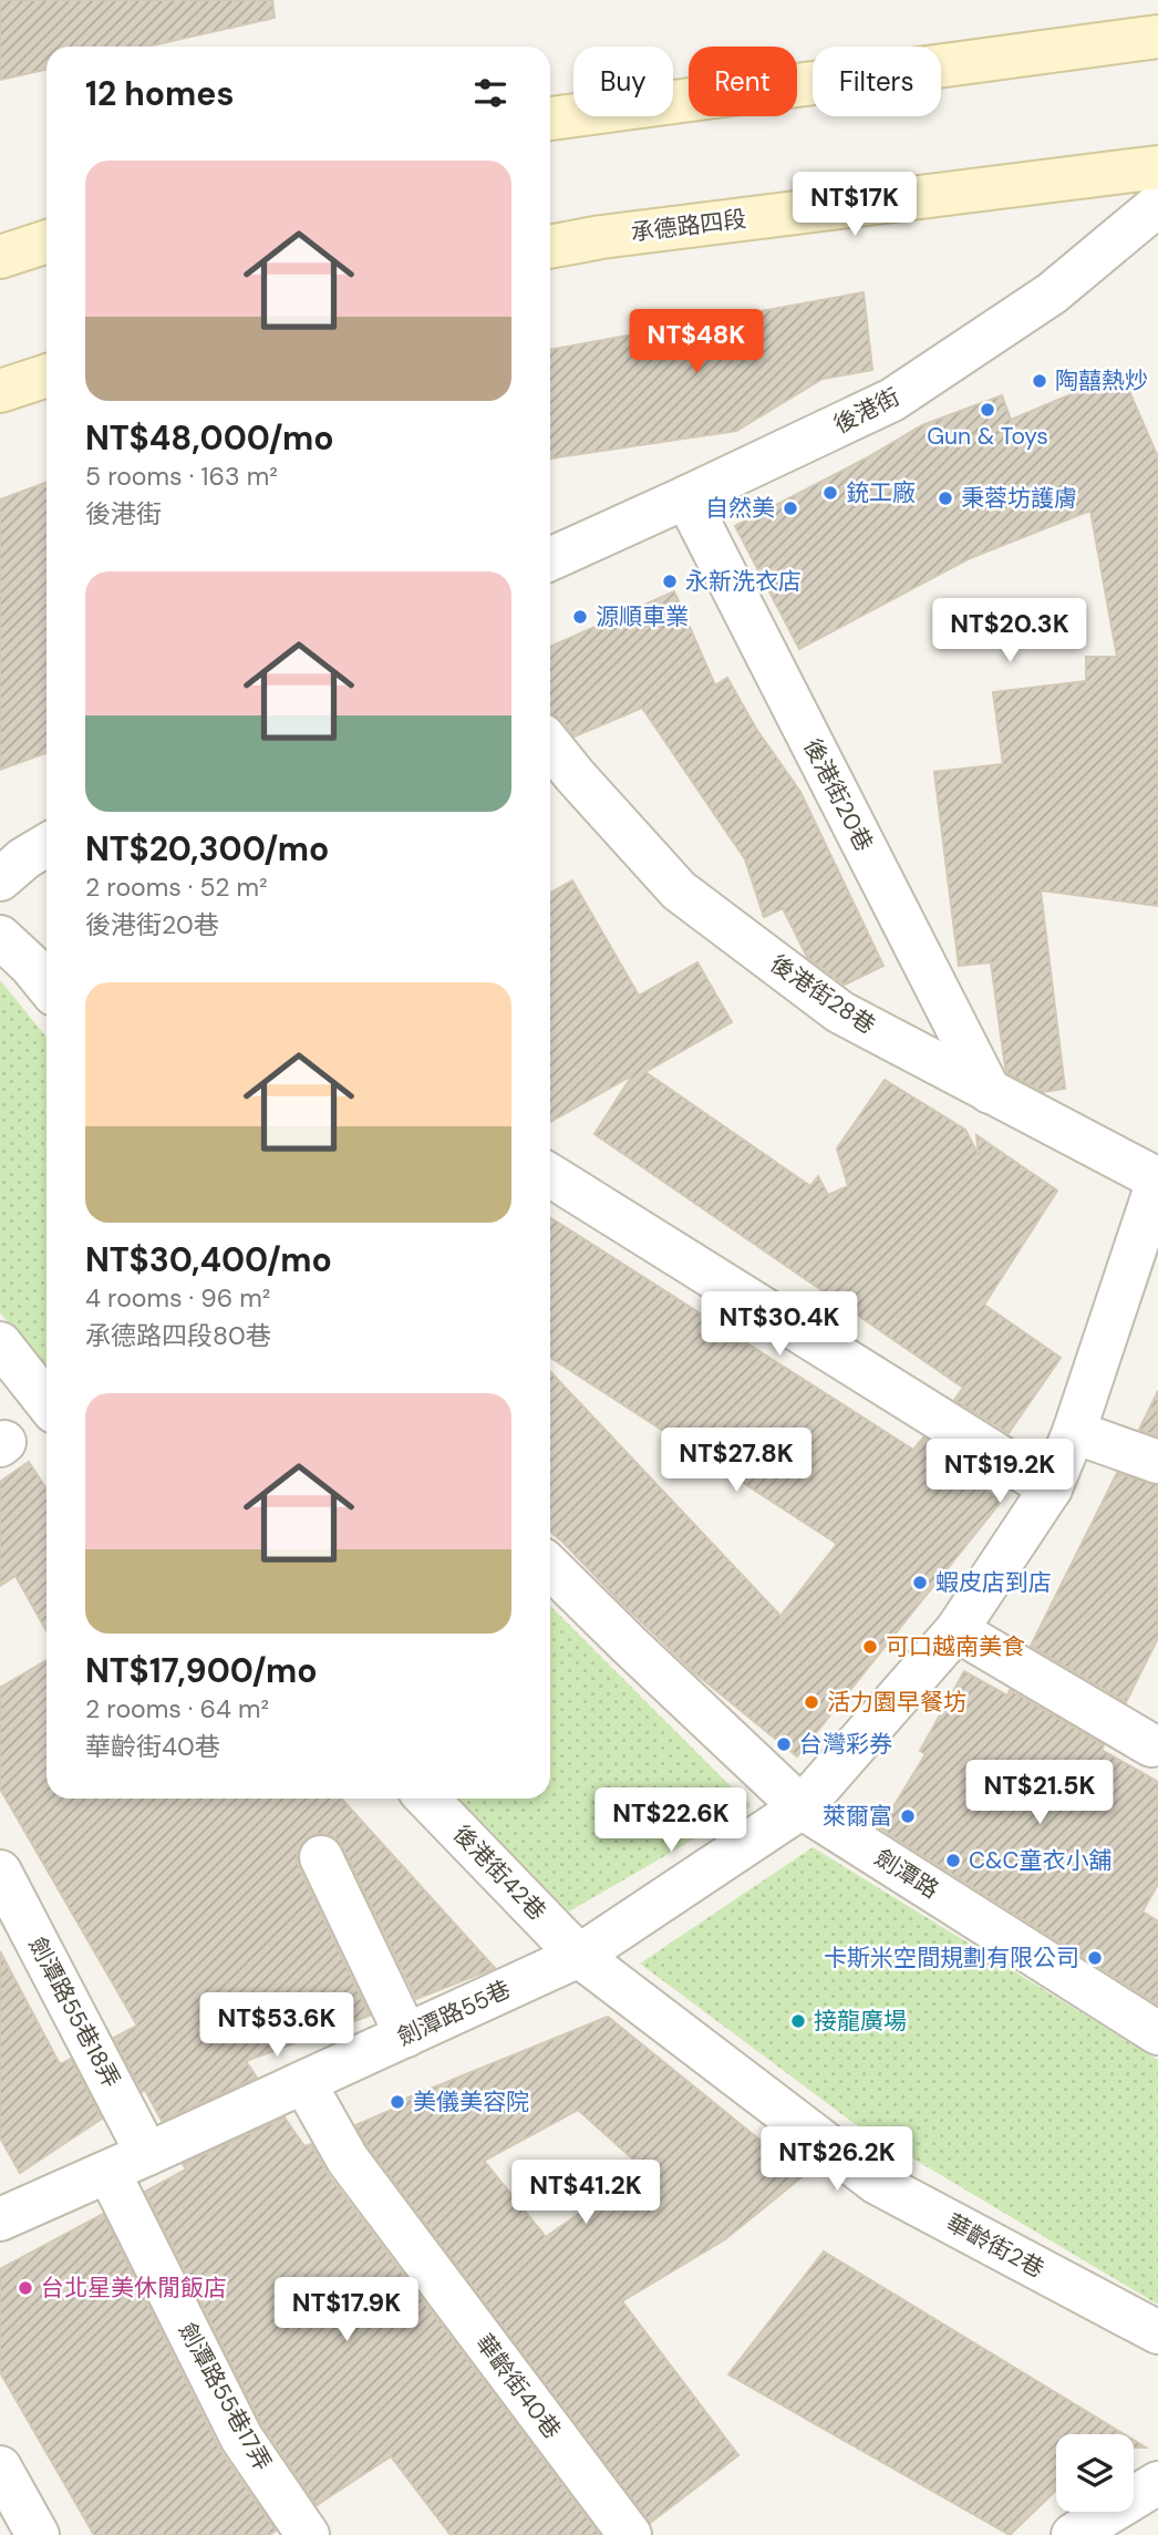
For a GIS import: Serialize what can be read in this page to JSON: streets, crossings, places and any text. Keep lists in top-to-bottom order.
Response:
{
  "streets": {
    "main road": ["承德路四段"],
    "street": [
      "後港街",
      "後港街20巷",
      "後港街28巷",
      "後港街42巷",
      "劍潭路",
      "劍潭路55巷18弄",
      "劍潭路55巷",
      "華齡街2巷",
      "華齡街40巷",
      "劍潭路55巷17弄"
    ]
  },
  "crossings": [
    ["後港街", "後港街20巷"],
    ["後港街20巷", "後港街28巷"],
    ["後港街28巷", "劍潭路55巷"],
    ["後港街42巷", "劍潭路55巷"],
    ["後港街42巷", "華齡街2巷"],
    ["劍潭路", "劍潭路55巷"],
    ["劍潭路55巷18弄", "劍潭路55巷"],
    ["劍潭路55巷", "華齡街2巷"],
    ["劍潭路55巷", "華齡街40巷"],
    ["劍潭路55巷", "劍潭路55巷17弄"]
  ],
  "places": [
    "陶囍熱炒",
    "Gun & Toys",
    "銃工廠",
    "秉蓉坊護膚",
    "自然美",
    "永新洗衣店",
    "源順車業",
    "蝦皮店到店",
    "可口越南美食",
    "活力園早餐坊",
    "台灣彩券",
    "萊爾富",
    "C&C童衣小舖",
    "卡斯米空間規劃有限公司",
    "接龍廣場",
    "美儀美容院",
    "台北星美休閒飯店"
  ],
  "page": {
    "chip": ["Buy", "Rent", "Filters"],
    "heading": "12 homes",
    "list": [
      {
        "name": "NT$48,000/mo",
        "note": "5 rooms · 163 m² · 後港街"
      },
      {
        "name": "NT$20,300/mo",
        "note": "2 rooms · 52 m² · 後港街20巷"
      },
      {
        "name": "NT$30,400/mo",
        "note": "4 rooms · 96 m² · 承德路四段80巷"
      },
      {
        "name": "NT$17,900/mo",
        "note": "2 rooms · 64 m² · 華齡街40巷"
      }
    ],
    "price": [
      "NT$17K",
      "NT$48K",
      "NT$20.3K",
      "NT$30.4K",
      "NT$27.8K",
      "NT$19.2K",
      "NT$21.5K",
      "NT$22.6K",
      "NT$53.6K",
      "NT$26.2K",
      "NT$41.2K",
      "NT$17.9K"
    ]
  }
}
